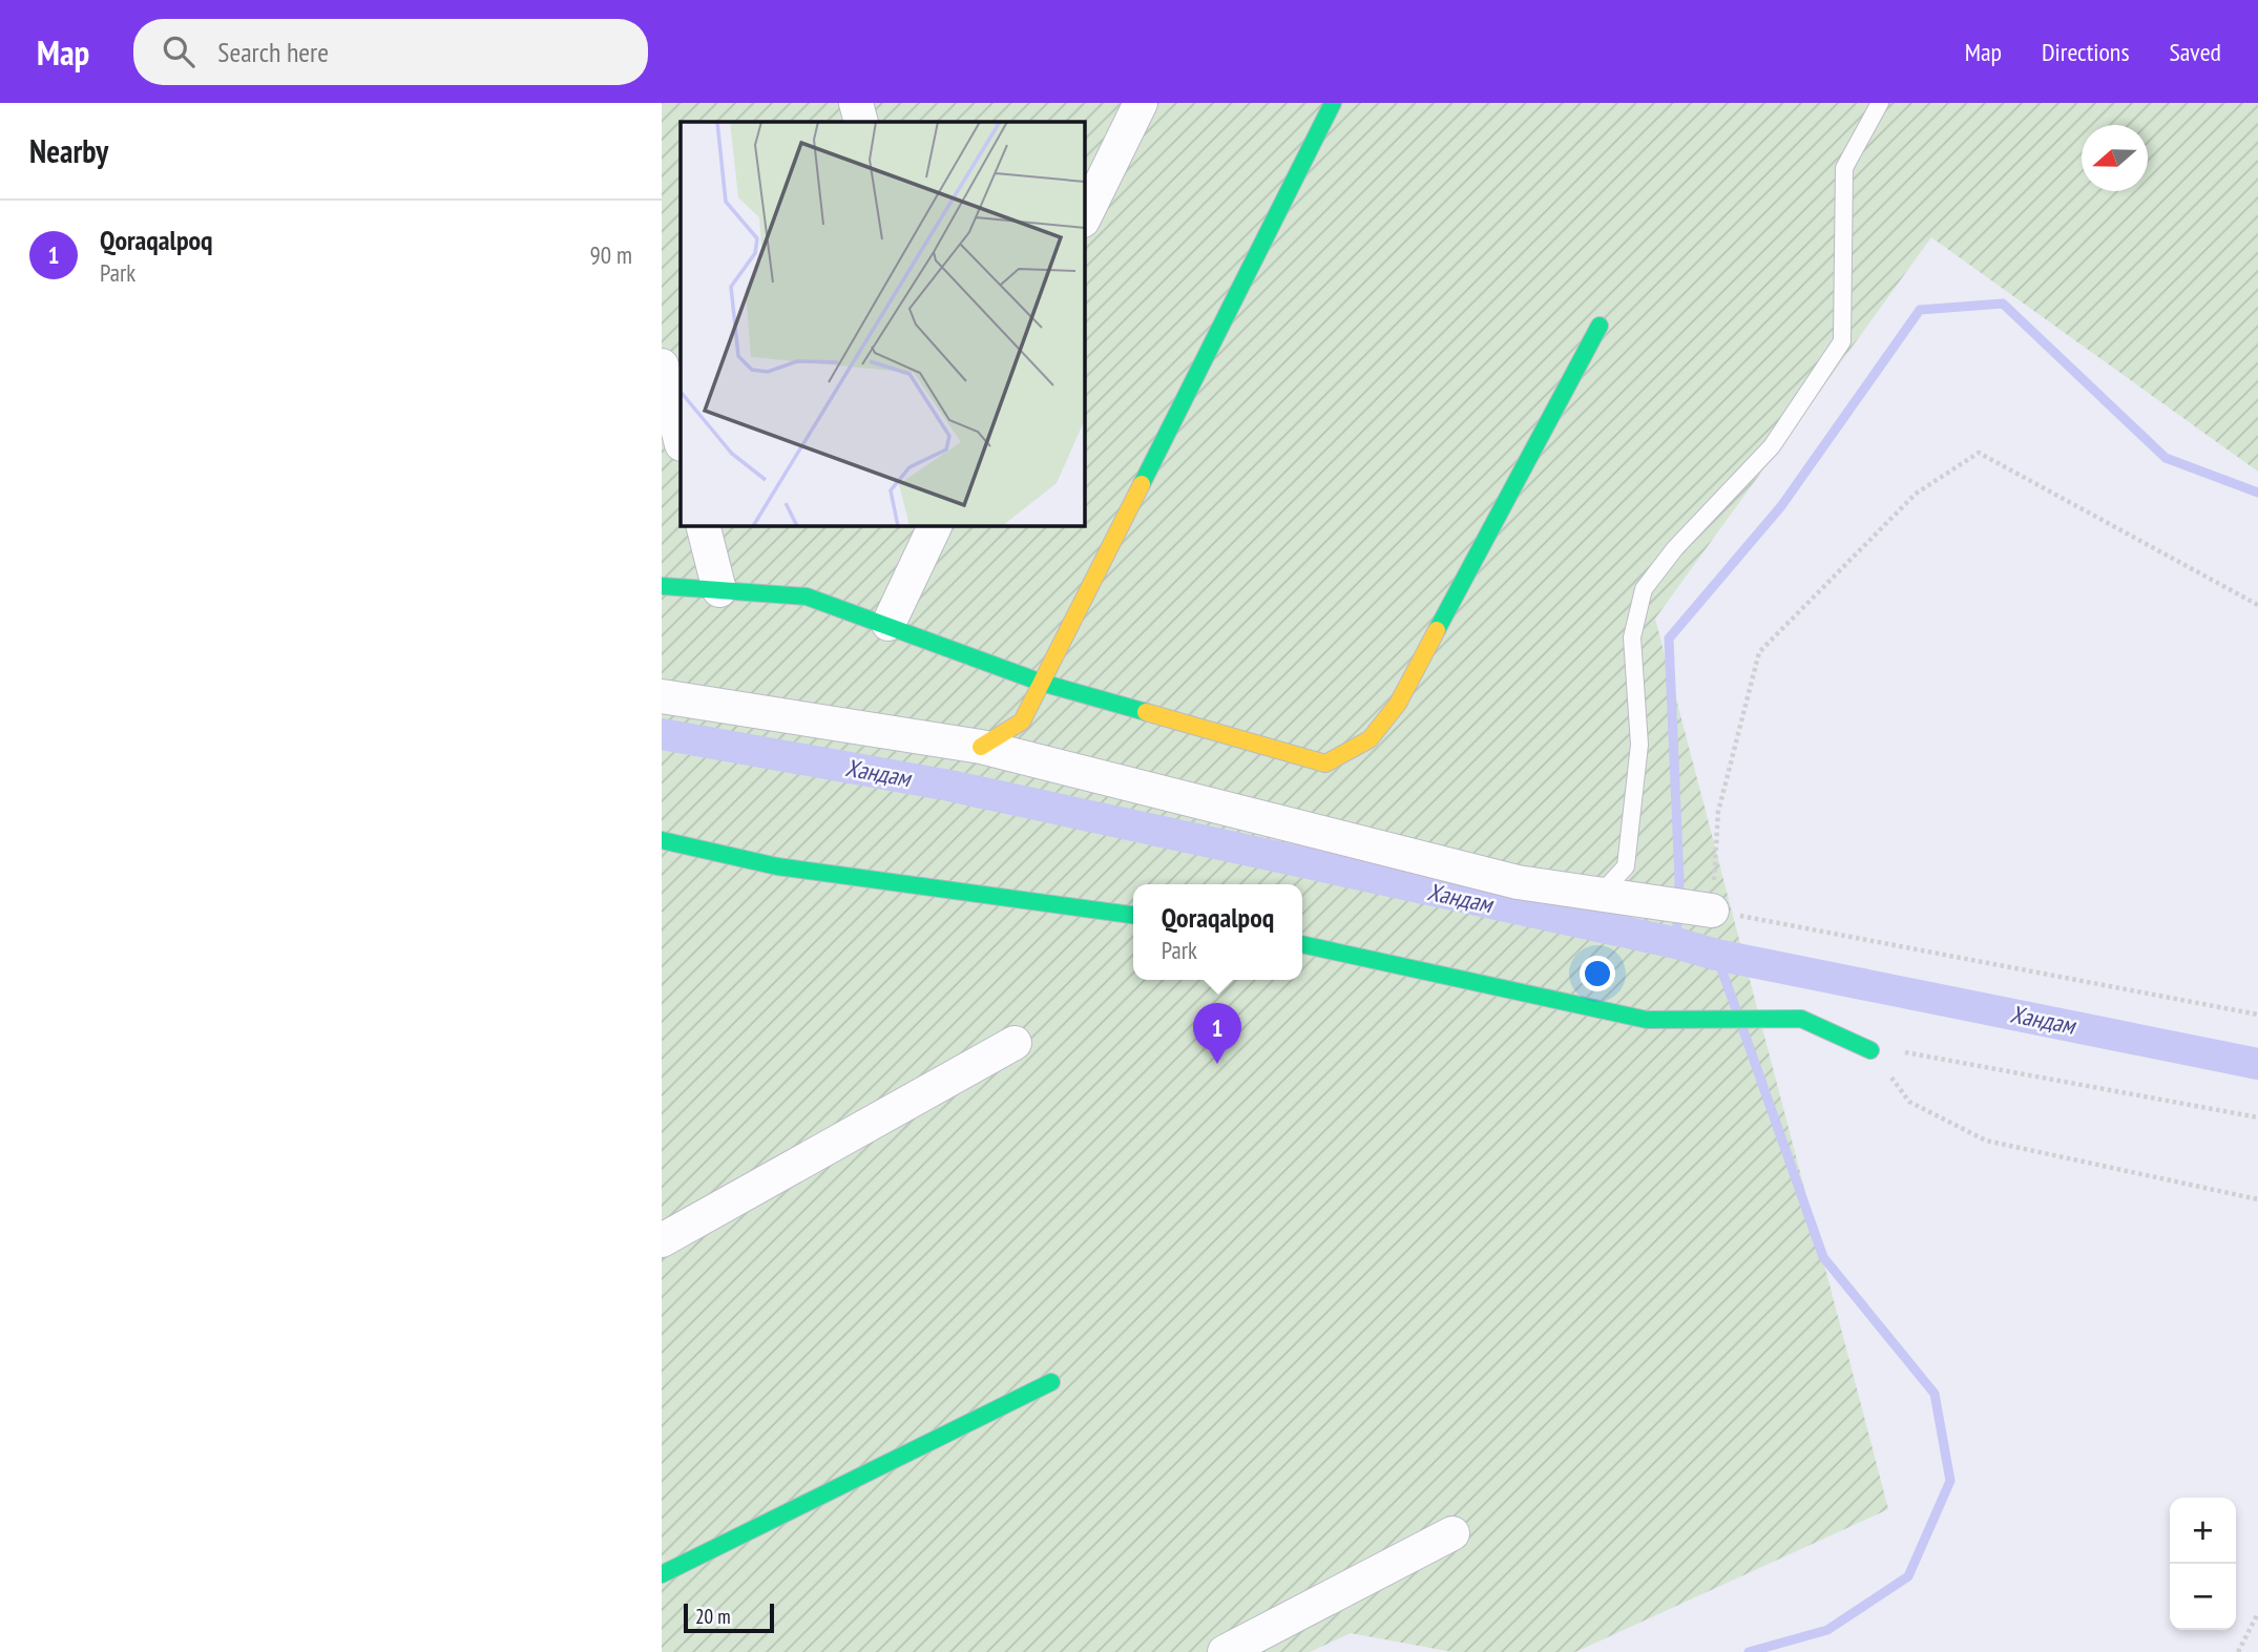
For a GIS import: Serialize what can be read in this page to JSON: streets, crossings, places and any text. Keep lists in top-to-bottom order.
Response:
{
  "water": ["Хандам"],
  "scale_bar": "20 m",
  "north": "left",
  "page": {
    "header": "Map",
    "search": "Search here",
    "nav": ["Map", "Directions", "Saved"],
    "heading": "Nearby",
    "list": [
      {
        "mark": "1",
        "name": "Qoraqalpoq",
        "note": "Park",
        "value": "90 m"
      }
    ],
    "popup": ["Qoraqalpoq", "Park"],
    "pins": "1",
    "map_buttons": ["+", "−"],
    "scale": "20 m"
  }
}
